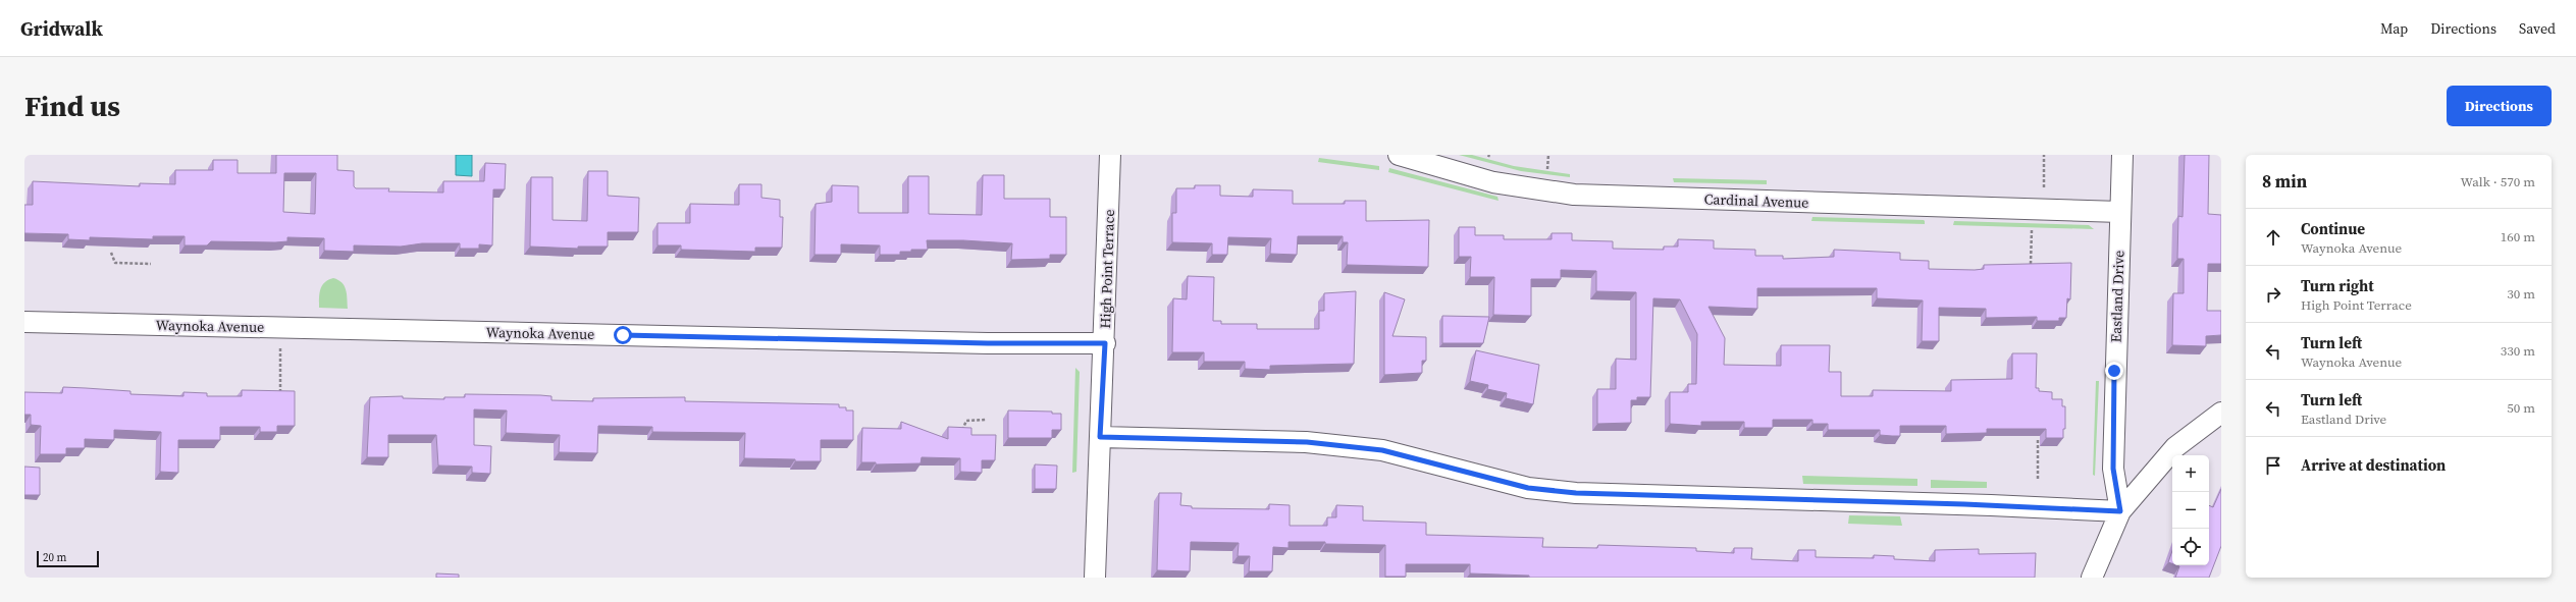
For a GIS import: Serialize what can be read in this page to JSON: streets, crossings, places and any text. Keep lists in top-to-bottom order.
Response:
{
  "streets": {
    "street": [
      "Cardinal Avenue",
      "High Point Terrace",
      "Eastland Drive",
      "Waynoka Avenue"
    ]
  },
  "crossings": [
    ["Cardinal Avenue", "Eastland Drive"],
    ["High Point Terrace", "Waynoka Avenue"]
  ],
  "scale_bar": "20 m",
  "page": {
    "header": "Gridwalk",
    "nav": ["Map", "Directions", "Saved"],
    "buttons": "Directions",
    "title": "Find us",
    "heading": ["8 min", "Walk · 570 m"],
    "list": [
      ["Continue", "Waynoka Avenue", "160 m"],
      ["Turn right", "High Point Terrace", "30 m"],
      ["Turn left", "Waynoka Avenue", "330 m"],
      ["Turn left", "Eastland Drive", "50 m"],
      "Arrive at destination"
    ],
    "map_buttons": ["+", "−"],
    "scale": "20 m"
  }
}
